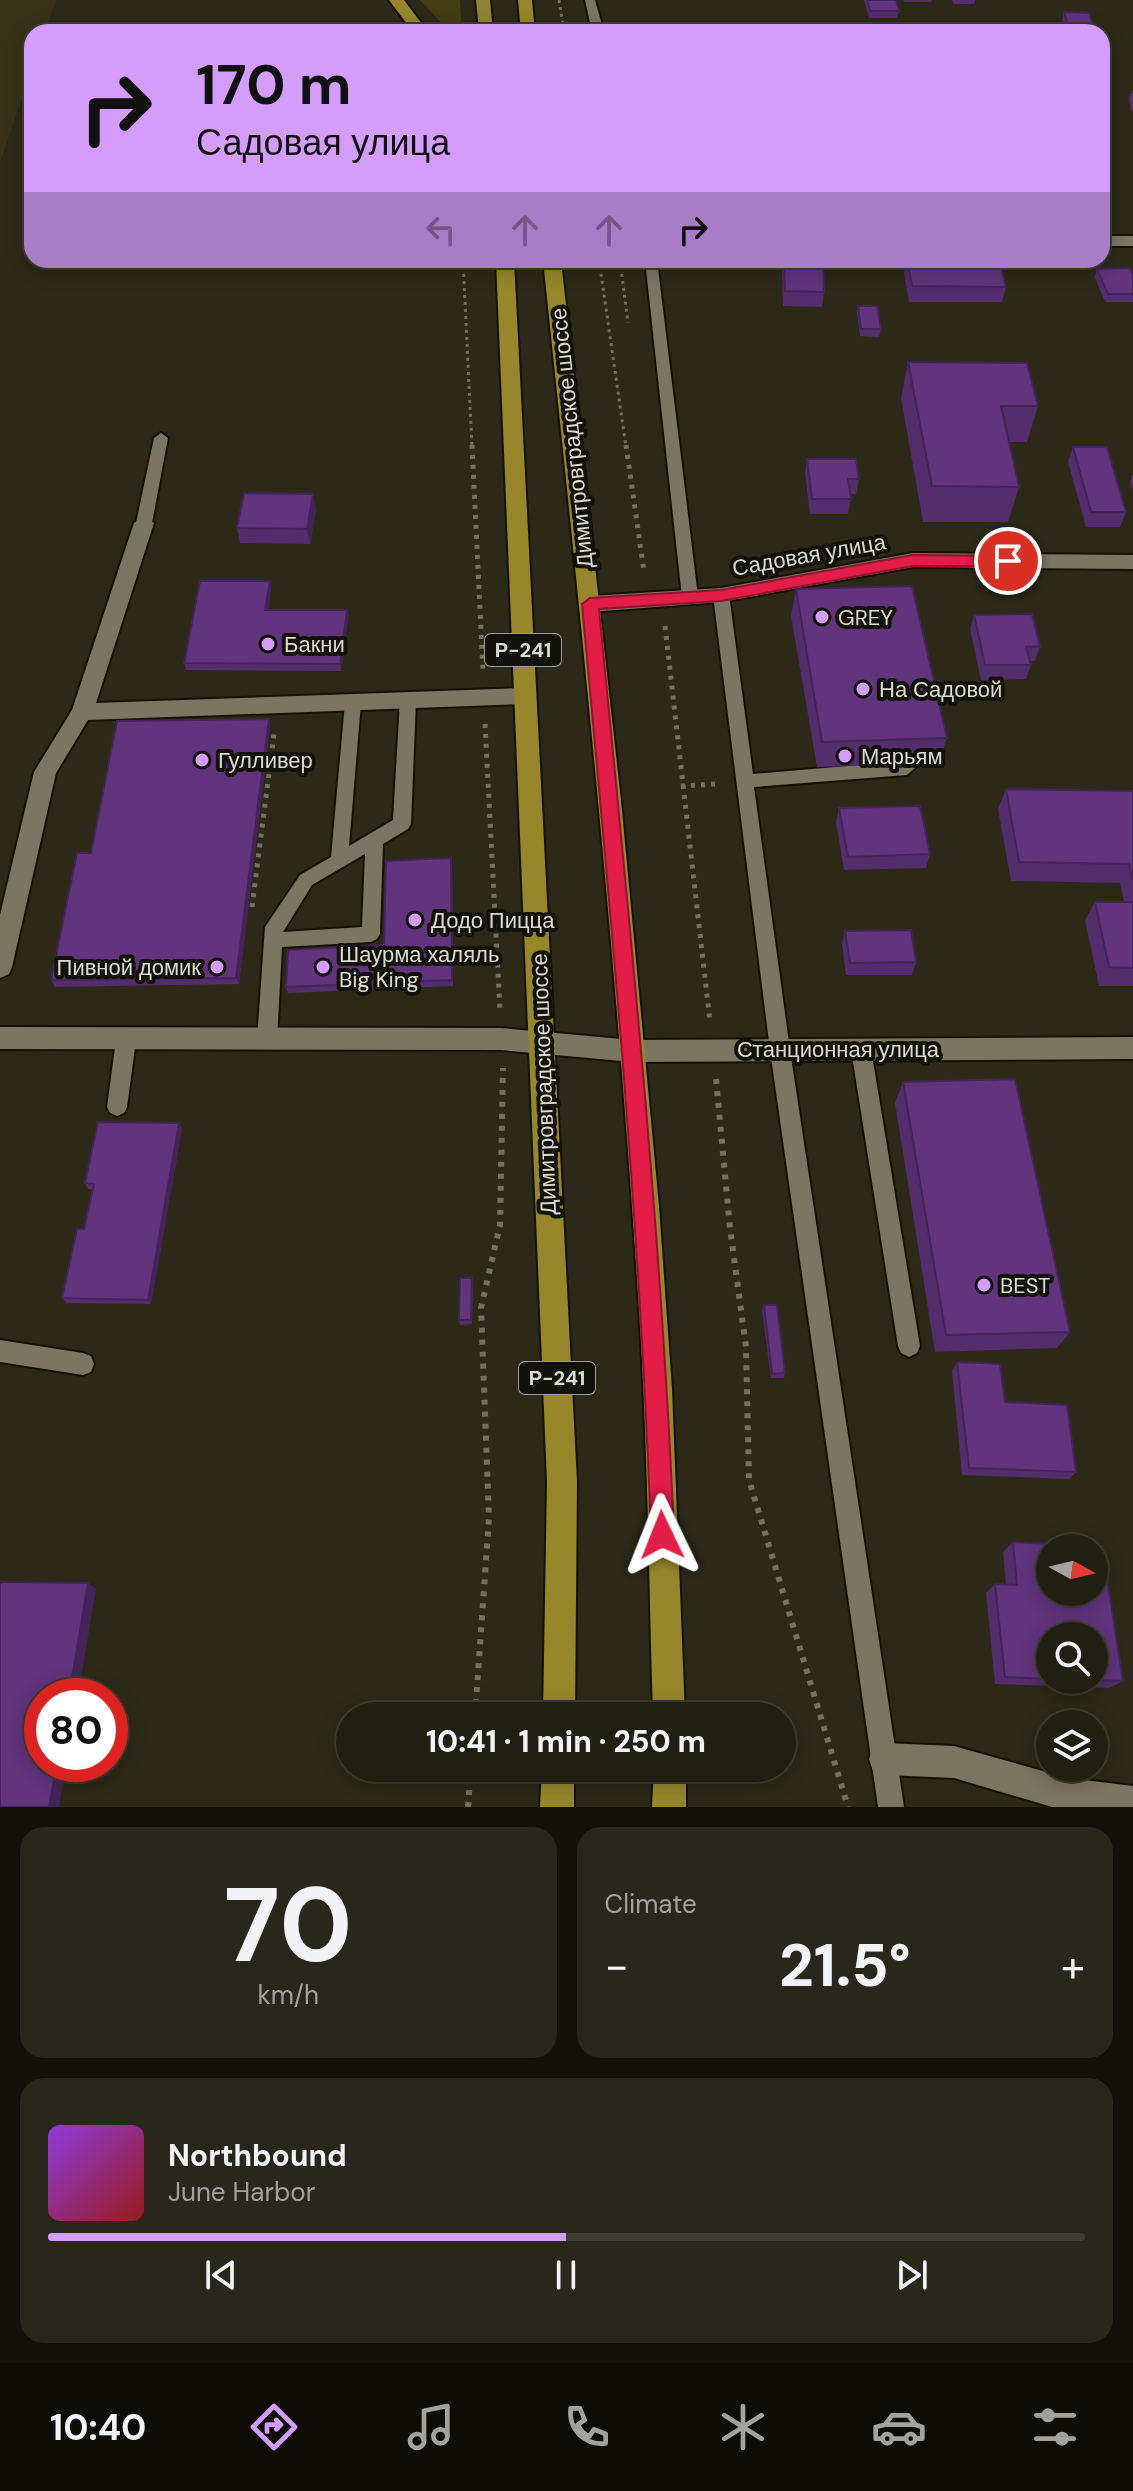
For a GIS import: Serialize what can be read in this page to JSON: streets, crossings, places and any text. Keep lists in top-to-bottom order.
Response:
{
  "streets": {
    "highway": ["Димитровградское шоссе", "Р-241"],
    "street": ["Садовая улица", "Станционная улица"]
  },
  "crossings": [
    ["Димитровградское шоссе", "Садовая улица"],
    ["Димитровградское шоссе", "Станционная улица"]
  ],
  "places": [
    "GREY",
    "Бакни",
    "На Садовой",
    "Марьям",
    "Гулливер",
    "Додо Пицца",
    "Пивной домик",
    "Шаурма халяль Big King",
    "BEST"
  ],
  "north": "right",
  "page": {
    "turn": ["170 m", "Садовая улица"],
    "limit": "80",
    "trip": "10:41 · 1 min · 250 m",
    "tile": [
      ["70", "km/h"],
      "Climate"
    ],
    "heat": ["−", "21.5°", "+"],
    "song": ["Northbound", "June Harbor"],
    "tabs": "10:40"
  }
}
